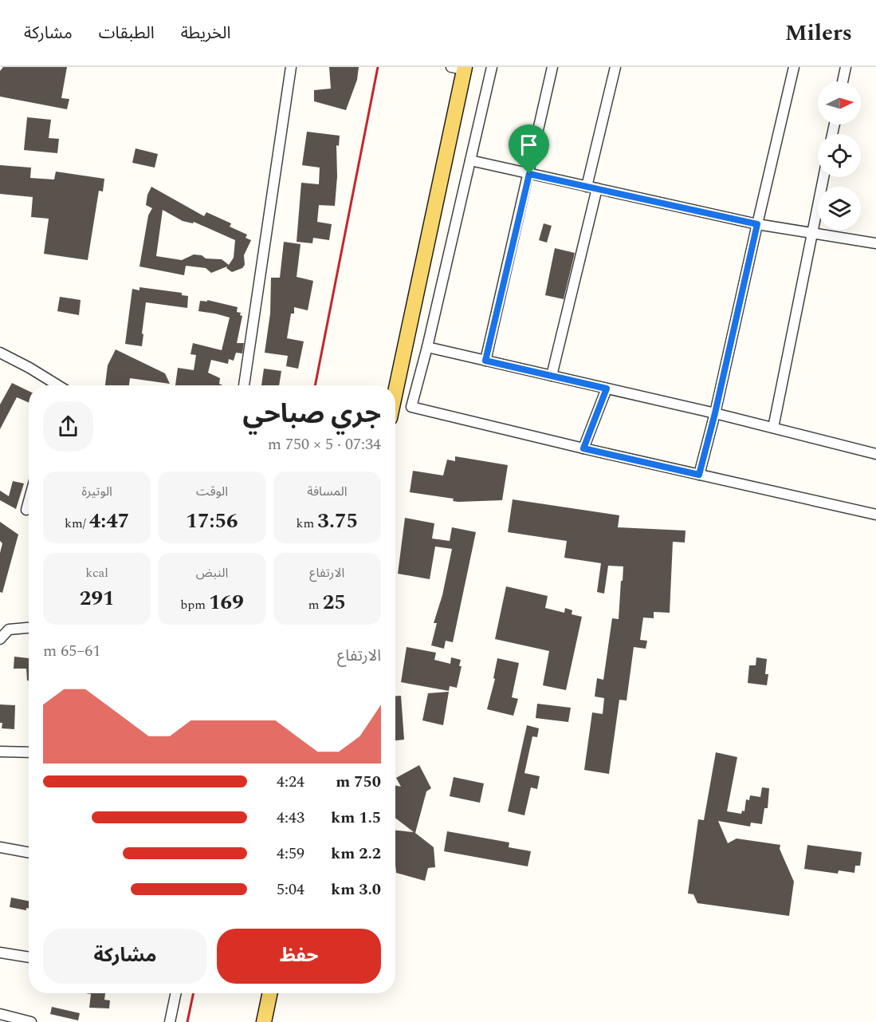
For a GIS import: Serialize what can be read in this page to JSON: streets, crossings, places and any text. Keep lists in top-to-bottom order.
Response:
{
  "north": "right",
  "page": {
    "header": "Milers",
    "nav": ["الخريطة", "الطبقات", "مشاركة"],
    "heading": ["جري صباحي", "07:34 · 5 × 750 m"],
    "stats": [
      ["المسافة", "3.75 km"],
      ["الوقت", "17:56"],
      ["الوتيرة", "4:47 /km"],
      ["الارتفاع", "25 m"],
      ["النبض", "169 bpm"],
      ["kcal", "291"]
    ],
    "chart": ["الارتفاع", "61–65 m"],
    "list": [
      {
        "name": "750 m",
        "note": "4:24"
      },
      {
        "name": "1.5 km",
        "note": "4:43"
      },
      {
        "name": "2.2 km",
        "note": "4:59"
      },
      {
        "name": "3.0 km",
        "note": "5:04"
      }
    ],
    "buttons": ["حفظ", "مشاركة"]
  }
}
